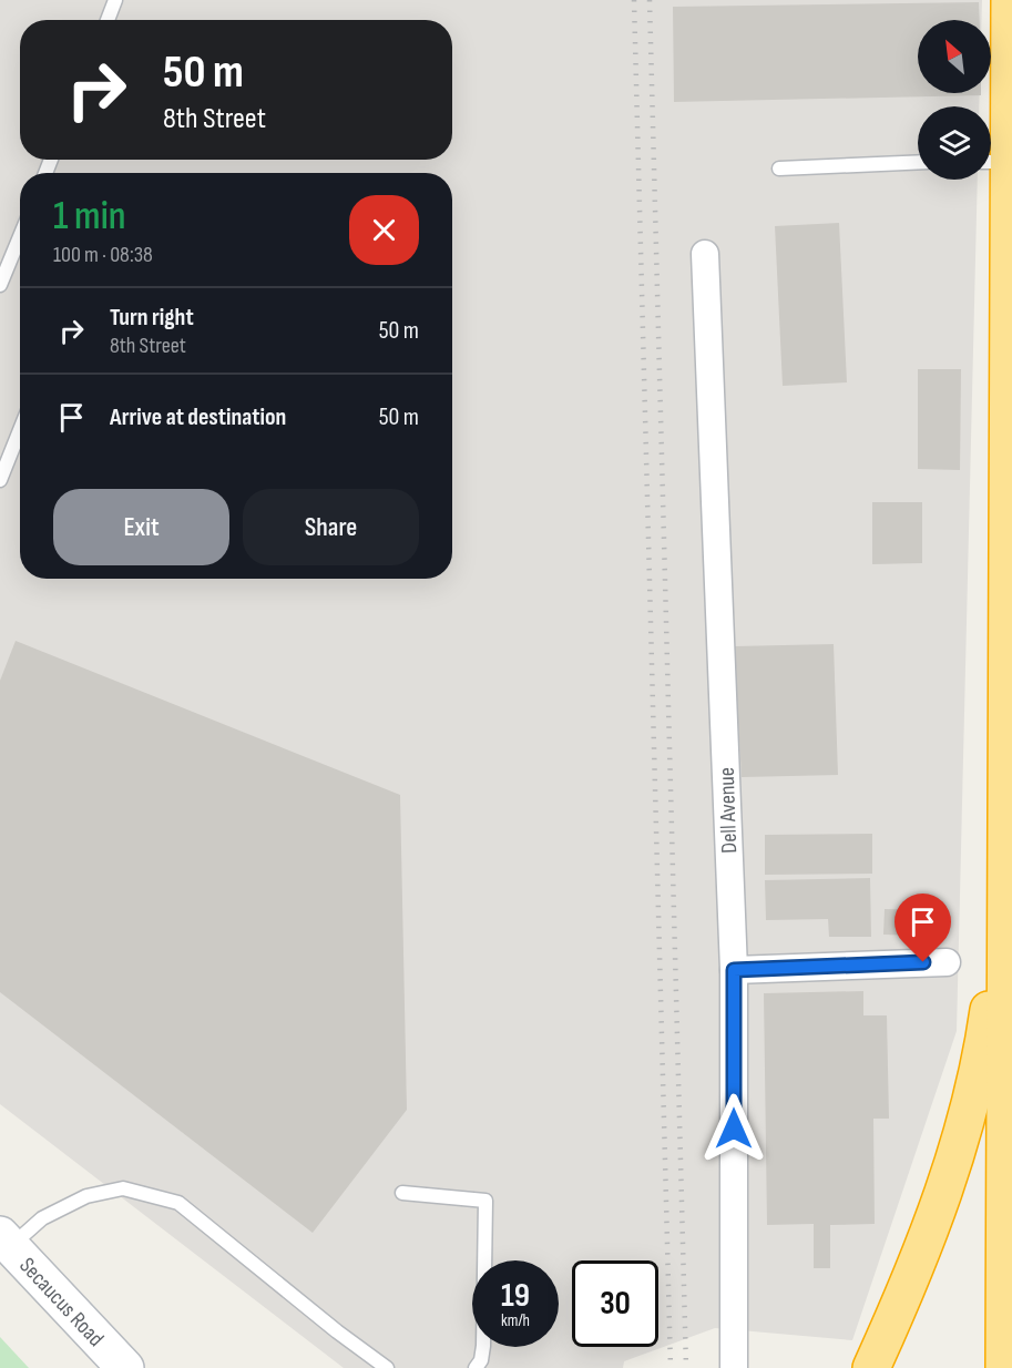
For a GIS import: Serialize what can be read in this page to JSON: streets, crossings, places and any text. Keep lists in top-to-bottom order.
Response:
{
  "streets": {
    "main road": ["Secaucus Road"],
    "street": ["Dell Avenue"]
  },
  "north": "top left",
  "page": {
    "turn": ["50 m", "8th Street"],
    "heading": ["1 min", "100 m · 08:38"],
    "list": [
      {
        "name": "Turn right",
        "note": "8th Street",
        "value": "50 m"
      },
      {
        "name": "Arrive at destination",
        "value": "50 m"
      }
    ],
    "buttons": ["Exit", "Share"],
    "speed": "19 km/h",
    "limit": "30"
  }
}
